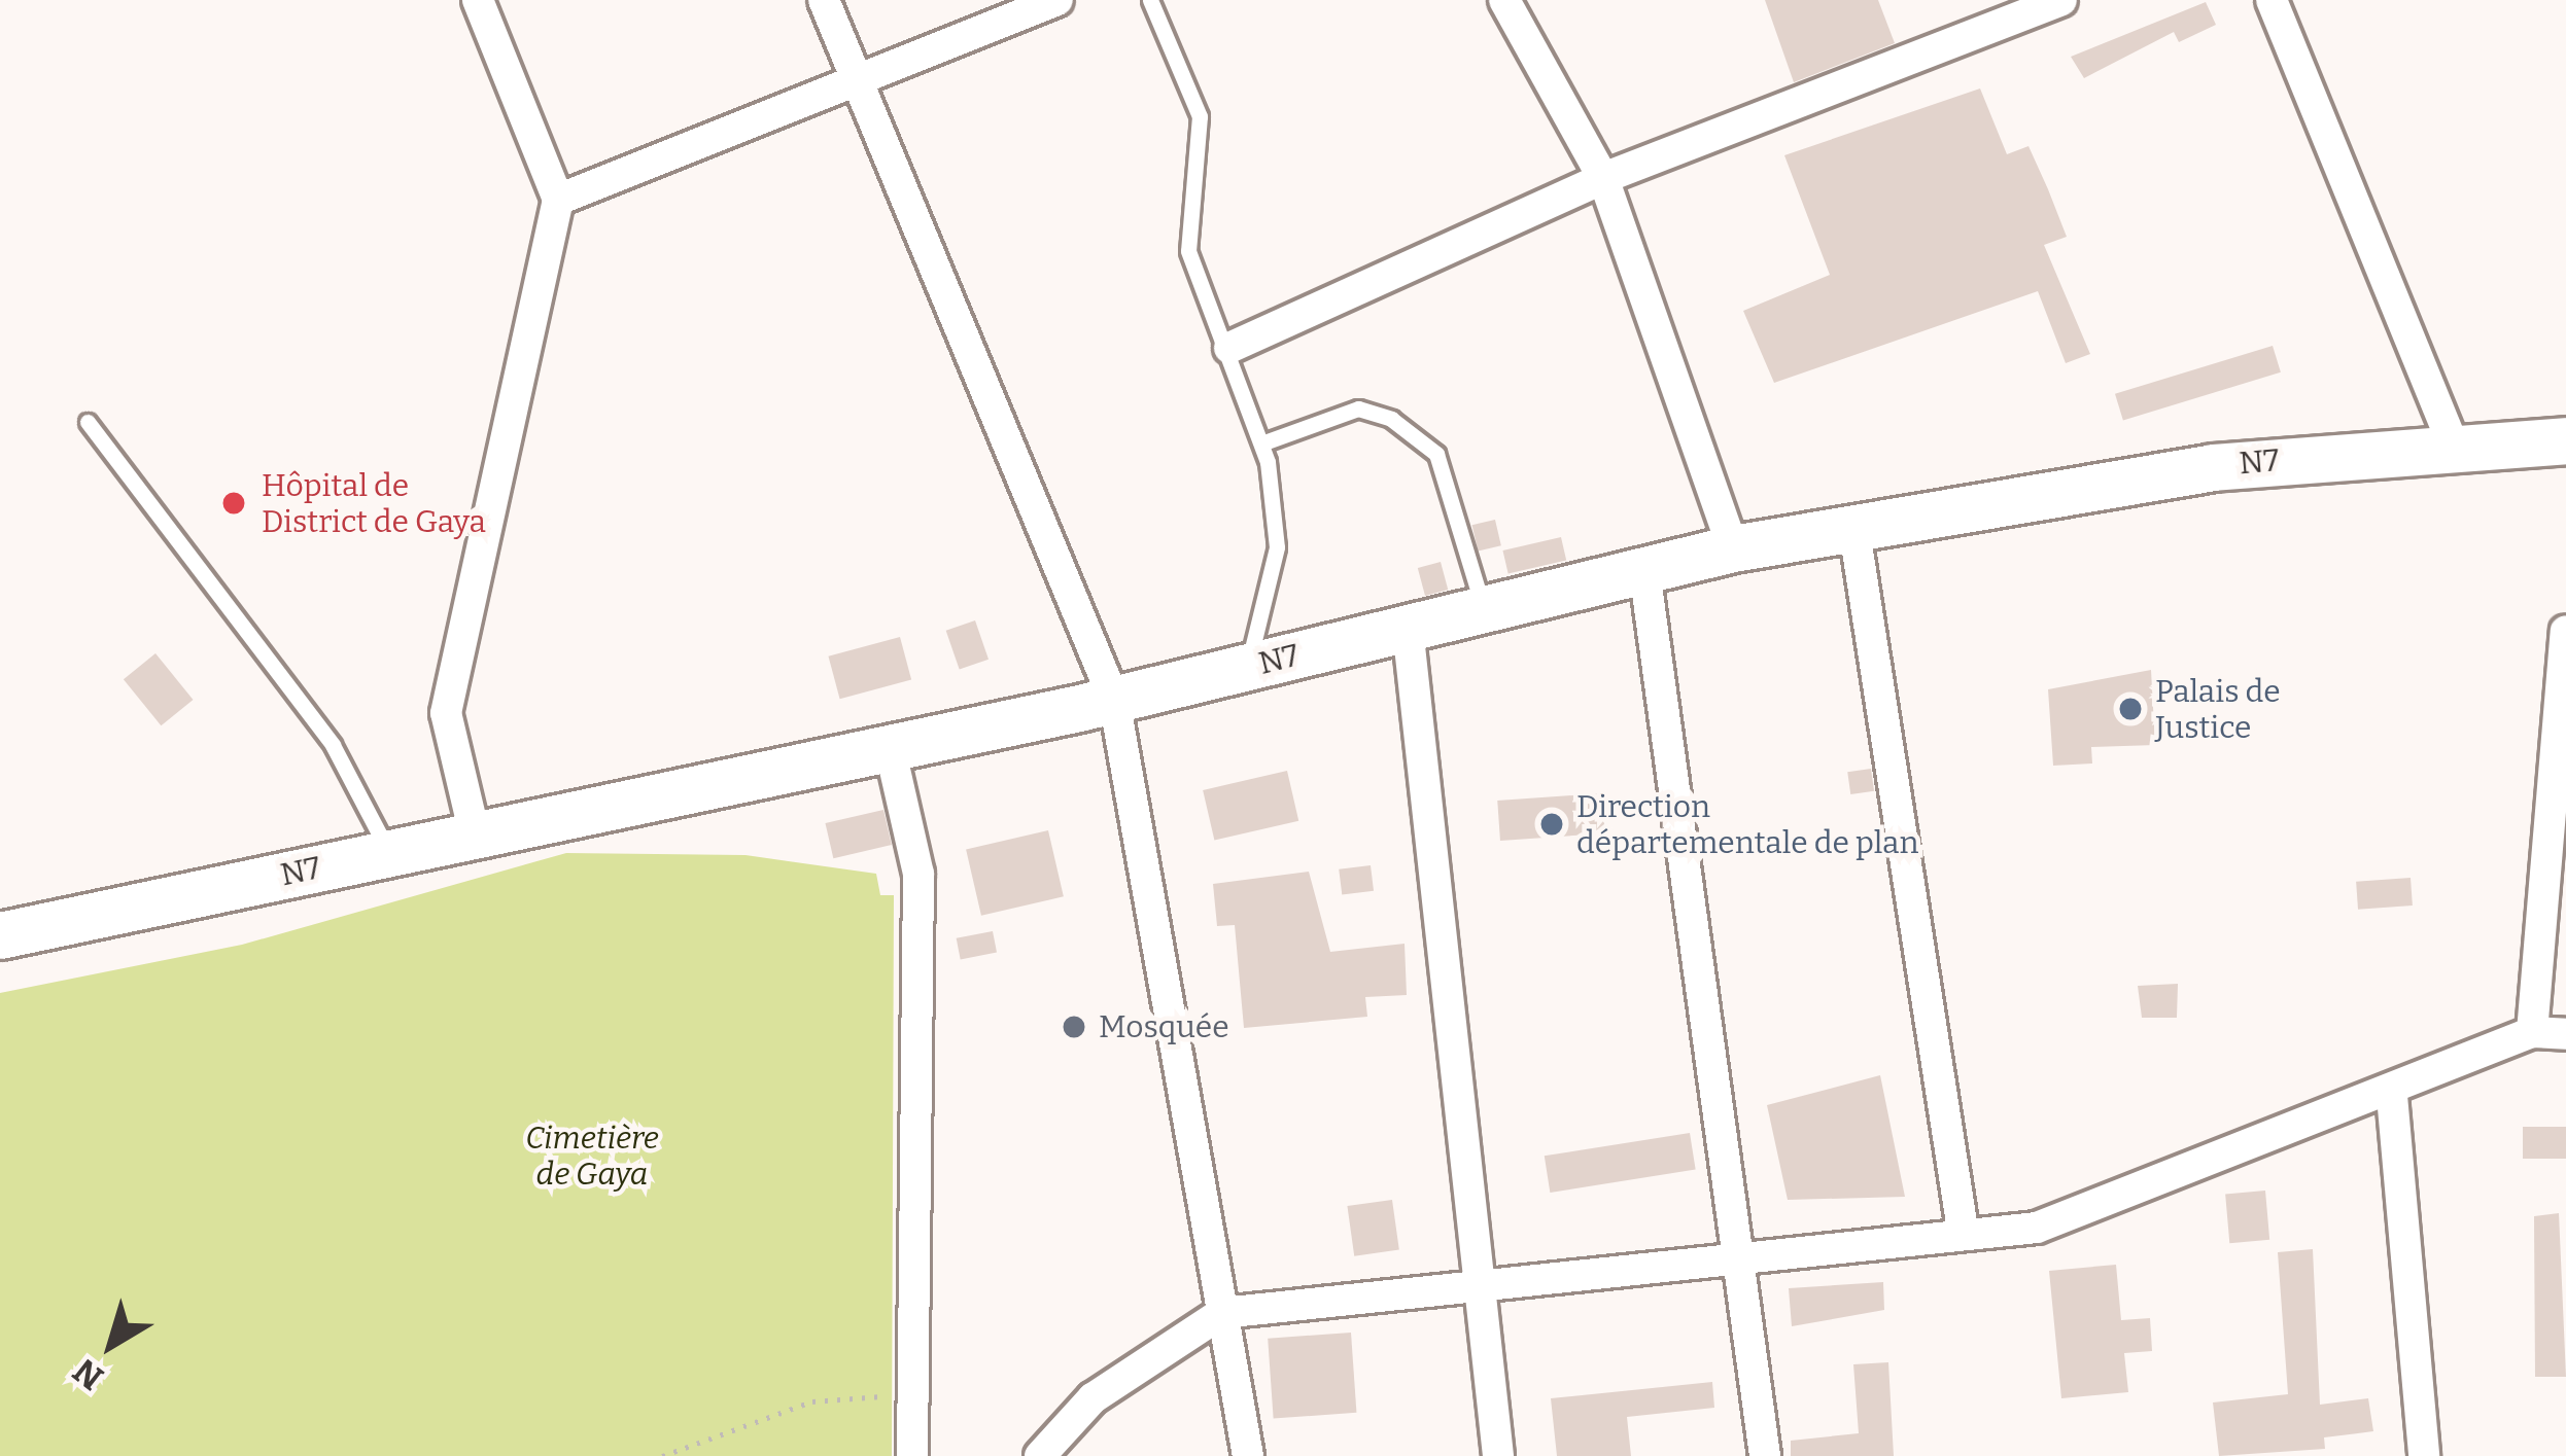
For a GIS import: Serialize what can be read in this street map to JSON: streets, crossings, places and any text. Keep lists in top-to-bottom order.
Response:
{
  "streets": {
    "main road": ["N7"]
  },
  "parks": ["Cimetière de Gaya"],
  "places": [
    "Hôpital de District de Gaya",
    "Palais de Justice",
    "Direction départementale de plan",
    "Mosquée"
  ],
  "north": "bottom left"
}
